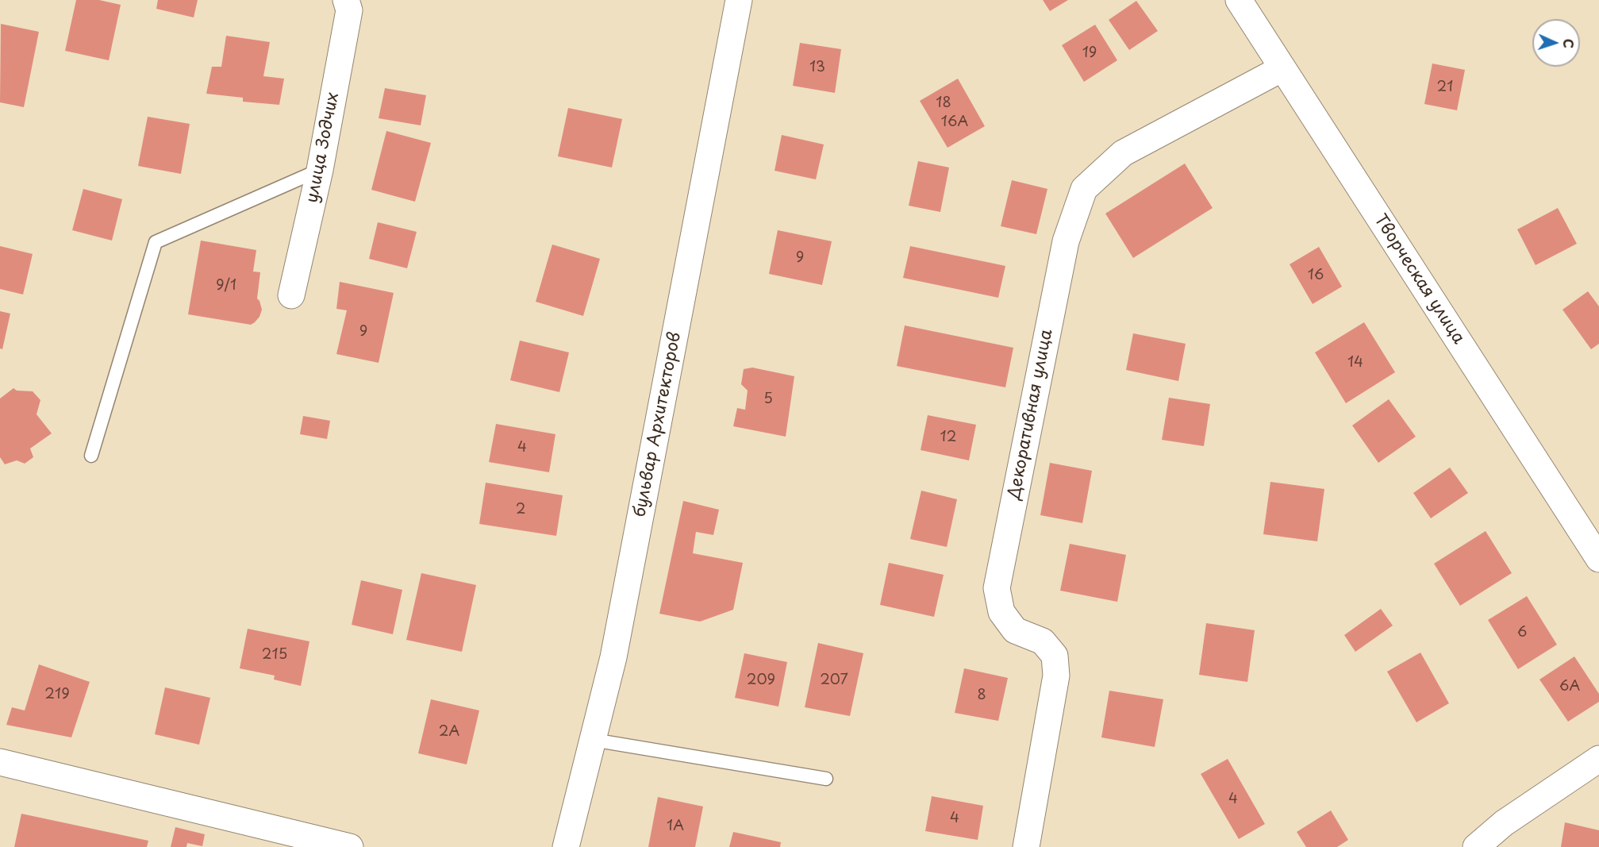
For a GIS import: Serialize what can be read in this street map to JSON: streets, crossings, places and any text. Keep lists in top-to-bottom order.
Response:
{
  "streets": {
    "street": [
      "улица Зодчих",
      "Творческая улица",
      "Декоративная улица",
      "бульвар Архитекторов"
    ]
  },
  "crossings": [
    ["Творческая улица", "Декоративная улица"]
  ],
  "house_numbers": [
    "19",
    "13",
    "21",
    "18",
    "16А",
    "9",
    "16",
    "9/1",
    "9",
    "14",
    "5",
    "12",
    "4",
    "2",
    "6",
    "215",
    "209",
    "207",
    "6А",
    "219",
    "8",
    "2А",
    "4",
    "4",
    "1А"
  ],
  "north": "right"
}
